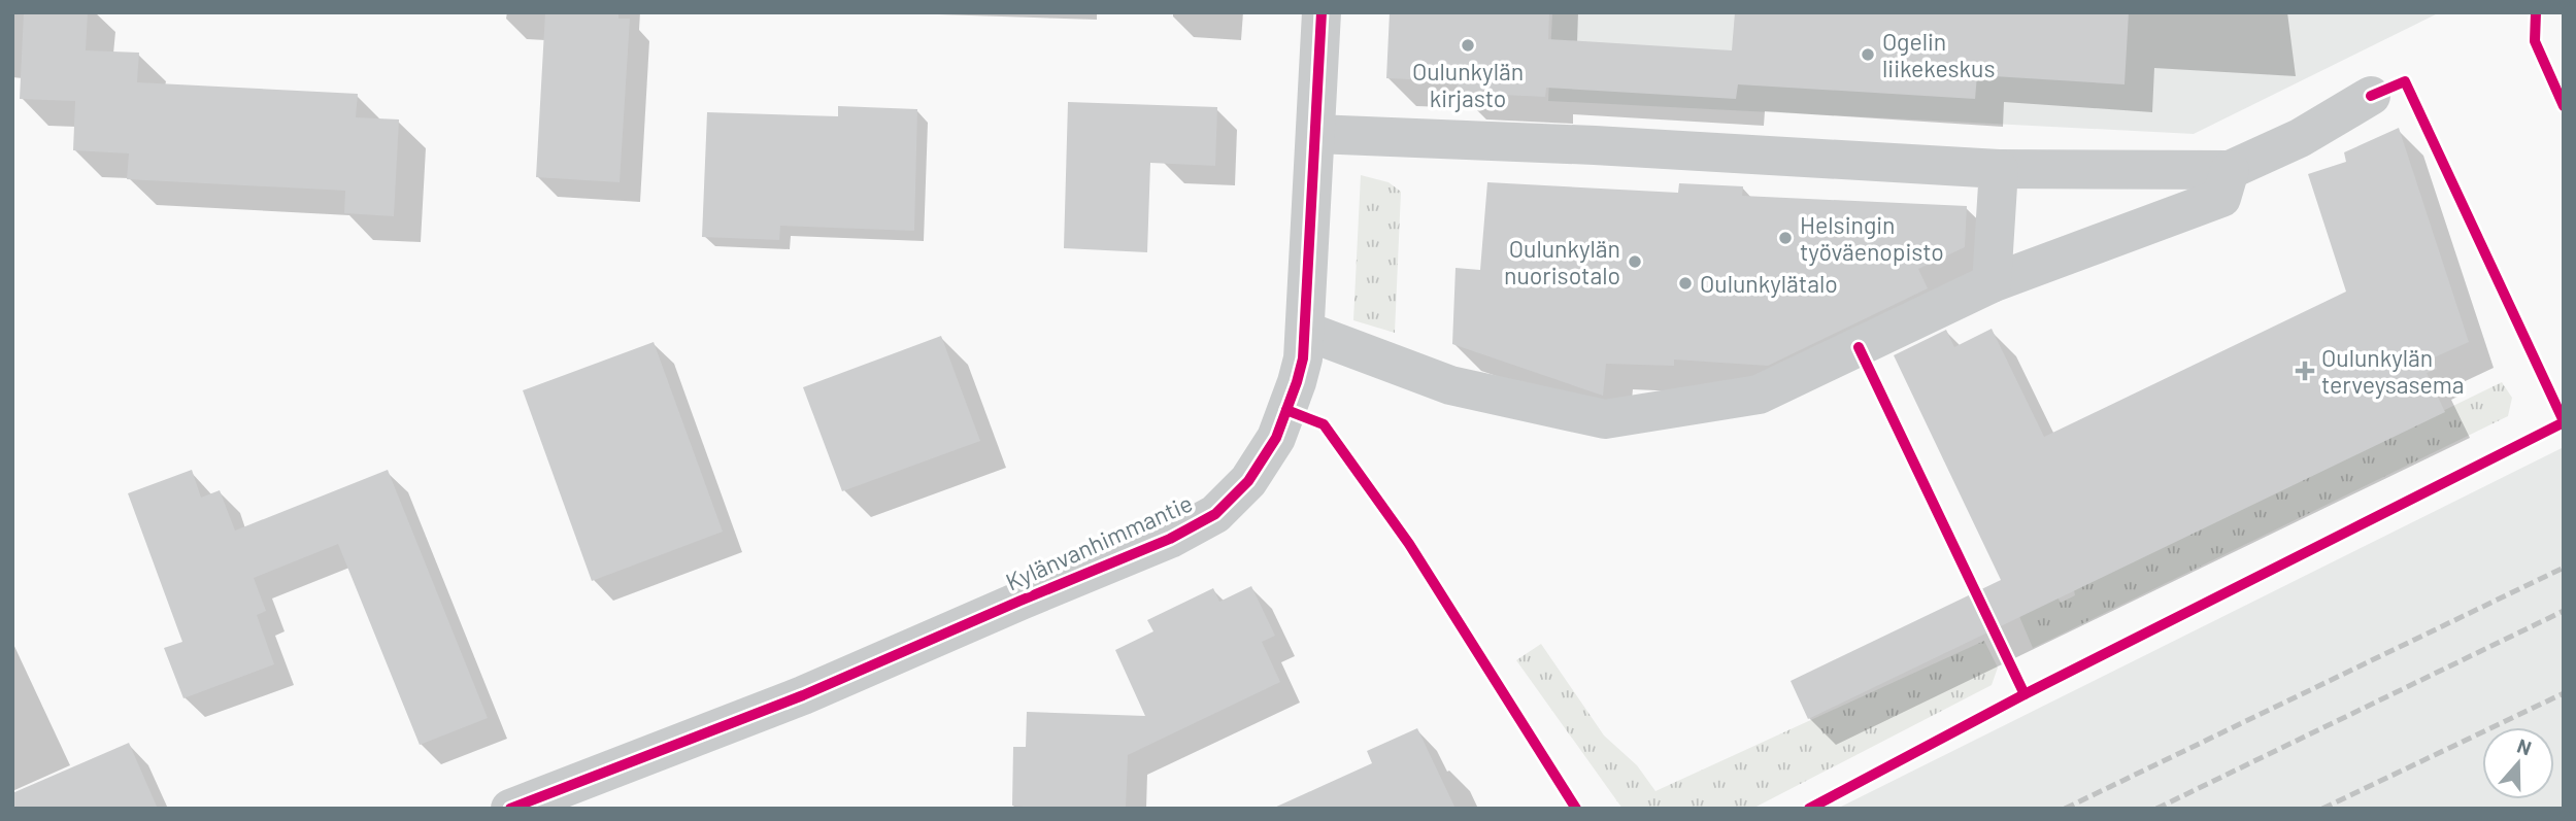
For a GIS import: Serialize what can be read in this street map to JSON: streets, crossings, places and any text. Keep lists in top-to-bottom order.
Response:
{
  "streets": {
    "street": ["Kylänvanhimmantie"]
  },
  "places": {
    "other": [
      "Oulunkylän kirjasto",
      "Ogelin liikekeskus",
      "Helsingin työväenopisto",
      "Oulunkylän nuorisotalo",
      "Oulunkylätalo"
    ],
    "health": ["Oulunkylän terveysasema"]
  },
  "north": "top"
}
